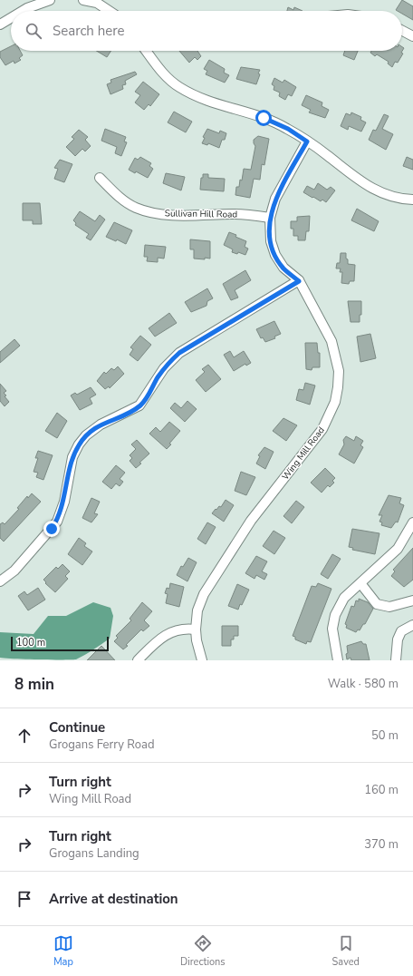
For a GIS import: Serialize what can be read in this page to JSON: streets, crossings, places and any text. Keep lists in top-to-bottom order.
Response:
{
  "streets": {
    "street": ["Sullivan Hill Road", "Wing Mill Road"]
  },
  "crossings": [
    ["Sullivan Hill Road", "Wing Mill Road"]
  ],
  "scale_bar": "100 m",
  "page": {
    "search": "Search here",
    "scale": "100 m",
    "heading": ["8 min", "Walk · 580 m"],
    "list": [
      ["Continue", "Grogans Ferry Road", "50 m"],
      ["Turn right", "Wing Mill Road", "160 m"],
      ["Turn right", "Grogans Landing", "370 m"],
      "Arrive at destination"
    ],
    "nav": ["Map", "Directions", "Saved"]
  }
}
